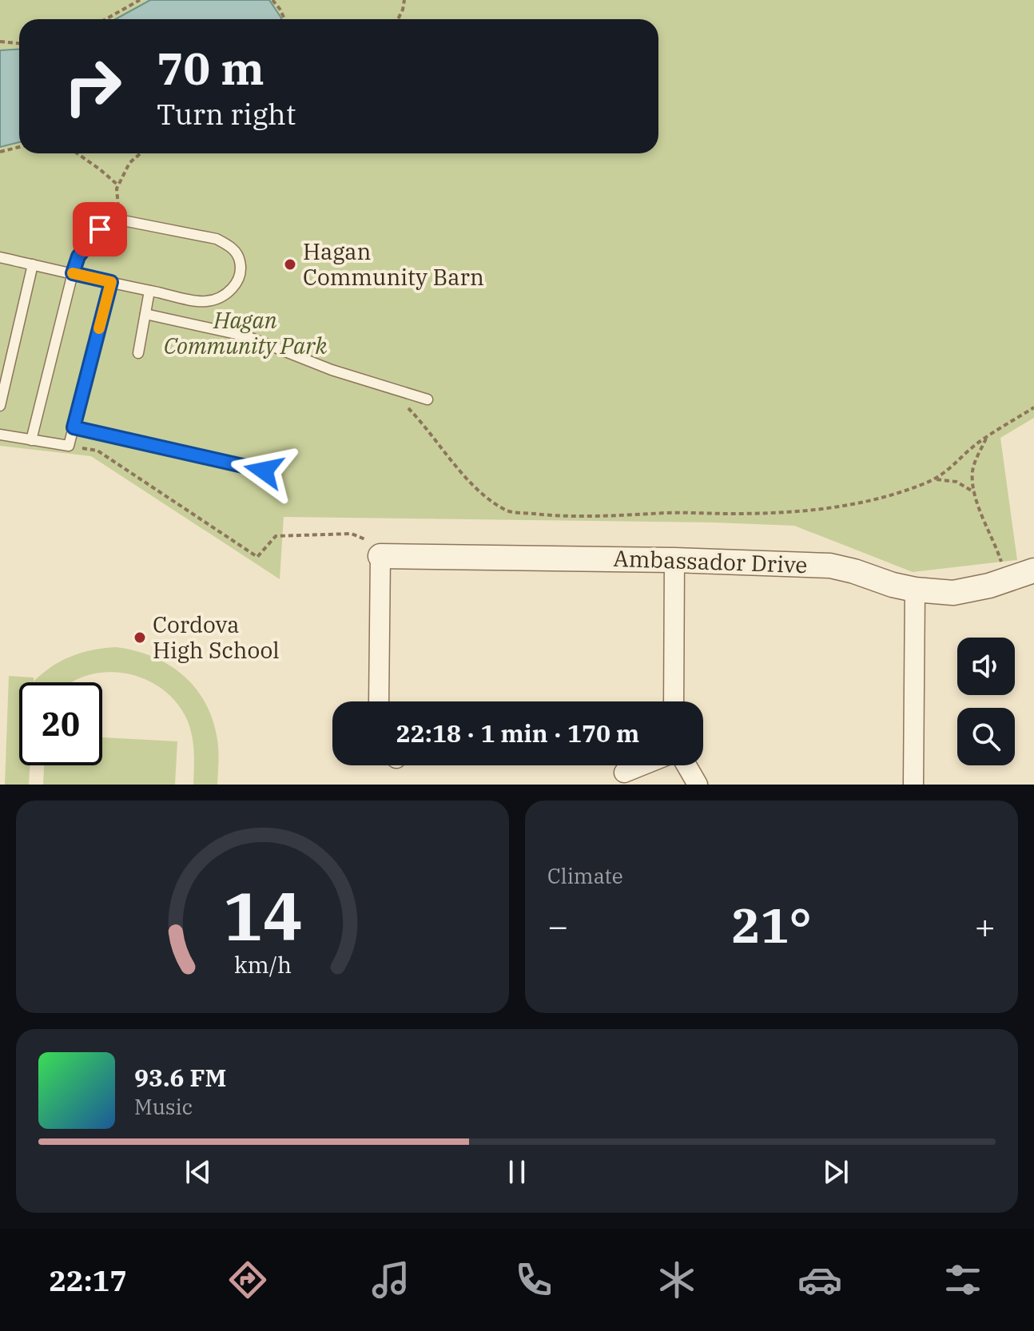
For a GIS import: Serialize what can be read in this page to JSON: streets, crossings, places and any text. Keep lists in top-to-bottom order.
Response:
{
  "streets": {
    "street": ["Ambassador Drive"]
  },
  "parks": ["Hagan Community Park"],
  "places": ["Hagan Community Barn", "Cordova High School"],
  "page": {
    "turn": ["70 m", "Turn right"],
    "limit": "20",
    "trip": "22:18 · 1 min · 170 m",
    "tile": "Climate",
    "heat": ["−", "21°", "+"],
    "song": ["93.6 FM", "Music"],
    "tabs": "22:17",
    "gauge": ["14", "km/h"]
  }
}
